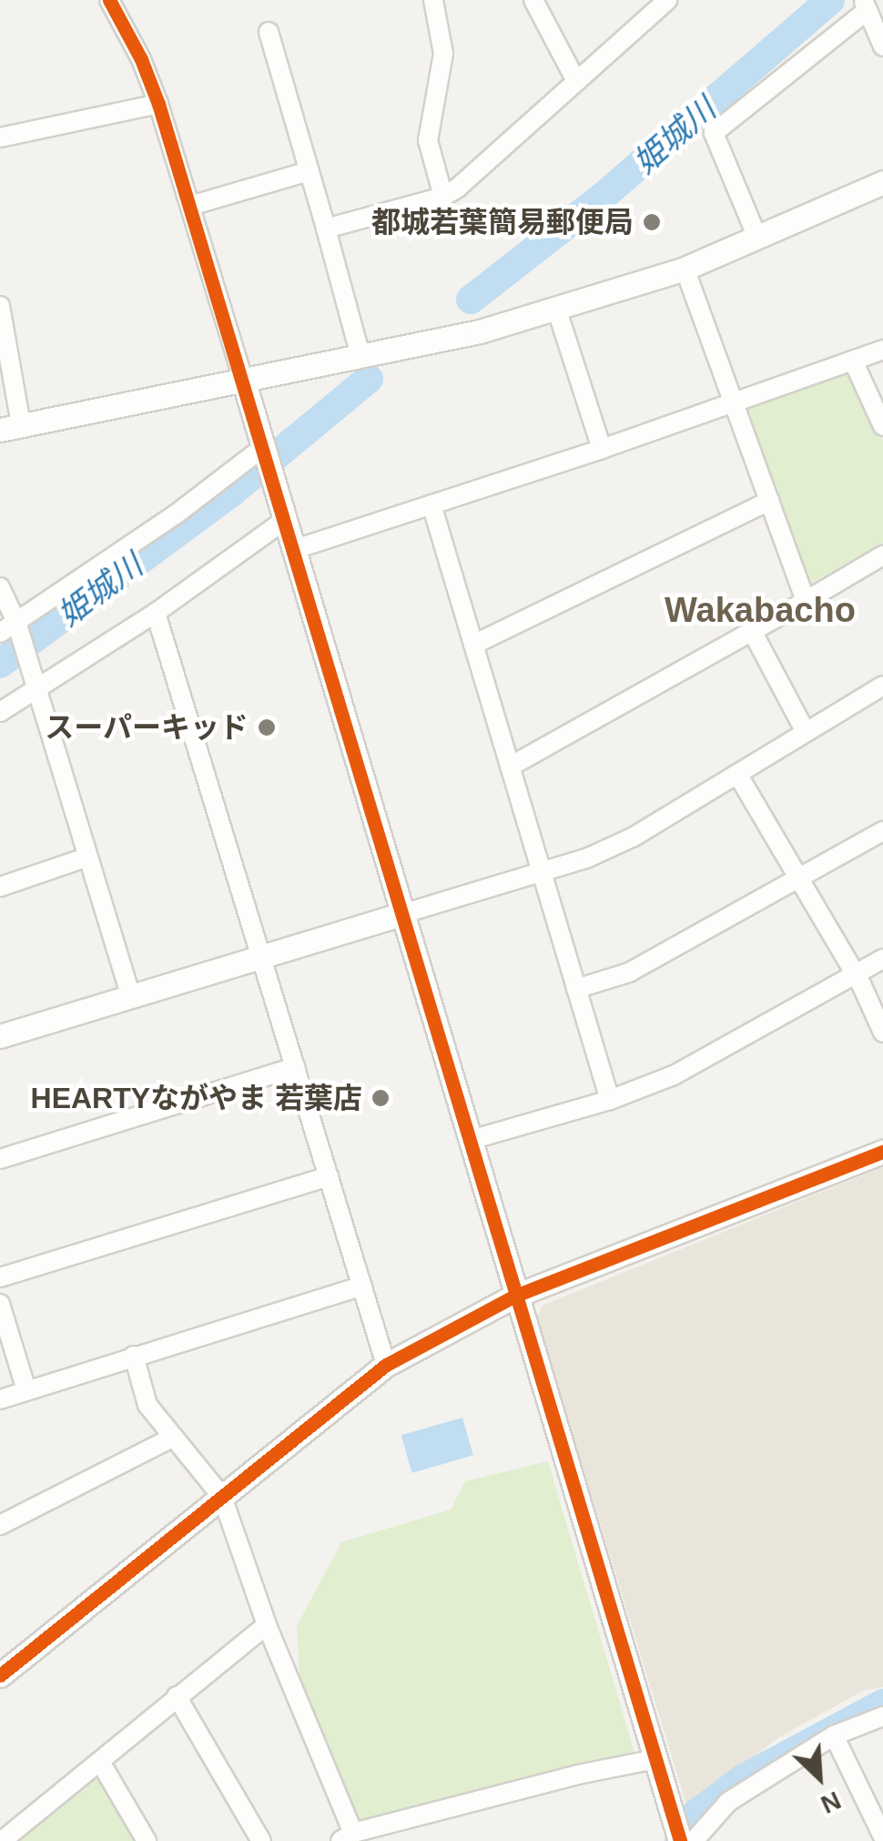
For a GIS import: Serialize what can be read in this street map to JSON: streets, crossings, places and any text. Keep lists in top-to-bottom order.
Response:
{
  "districts": ["Wakabacho"],
  "water": ["姫城川"],
  "places": ["都城若葉簡易郵便局", "スーパーキッド", "HEARTYながやま 若葉店"],
  "north": "bottom right"
}
